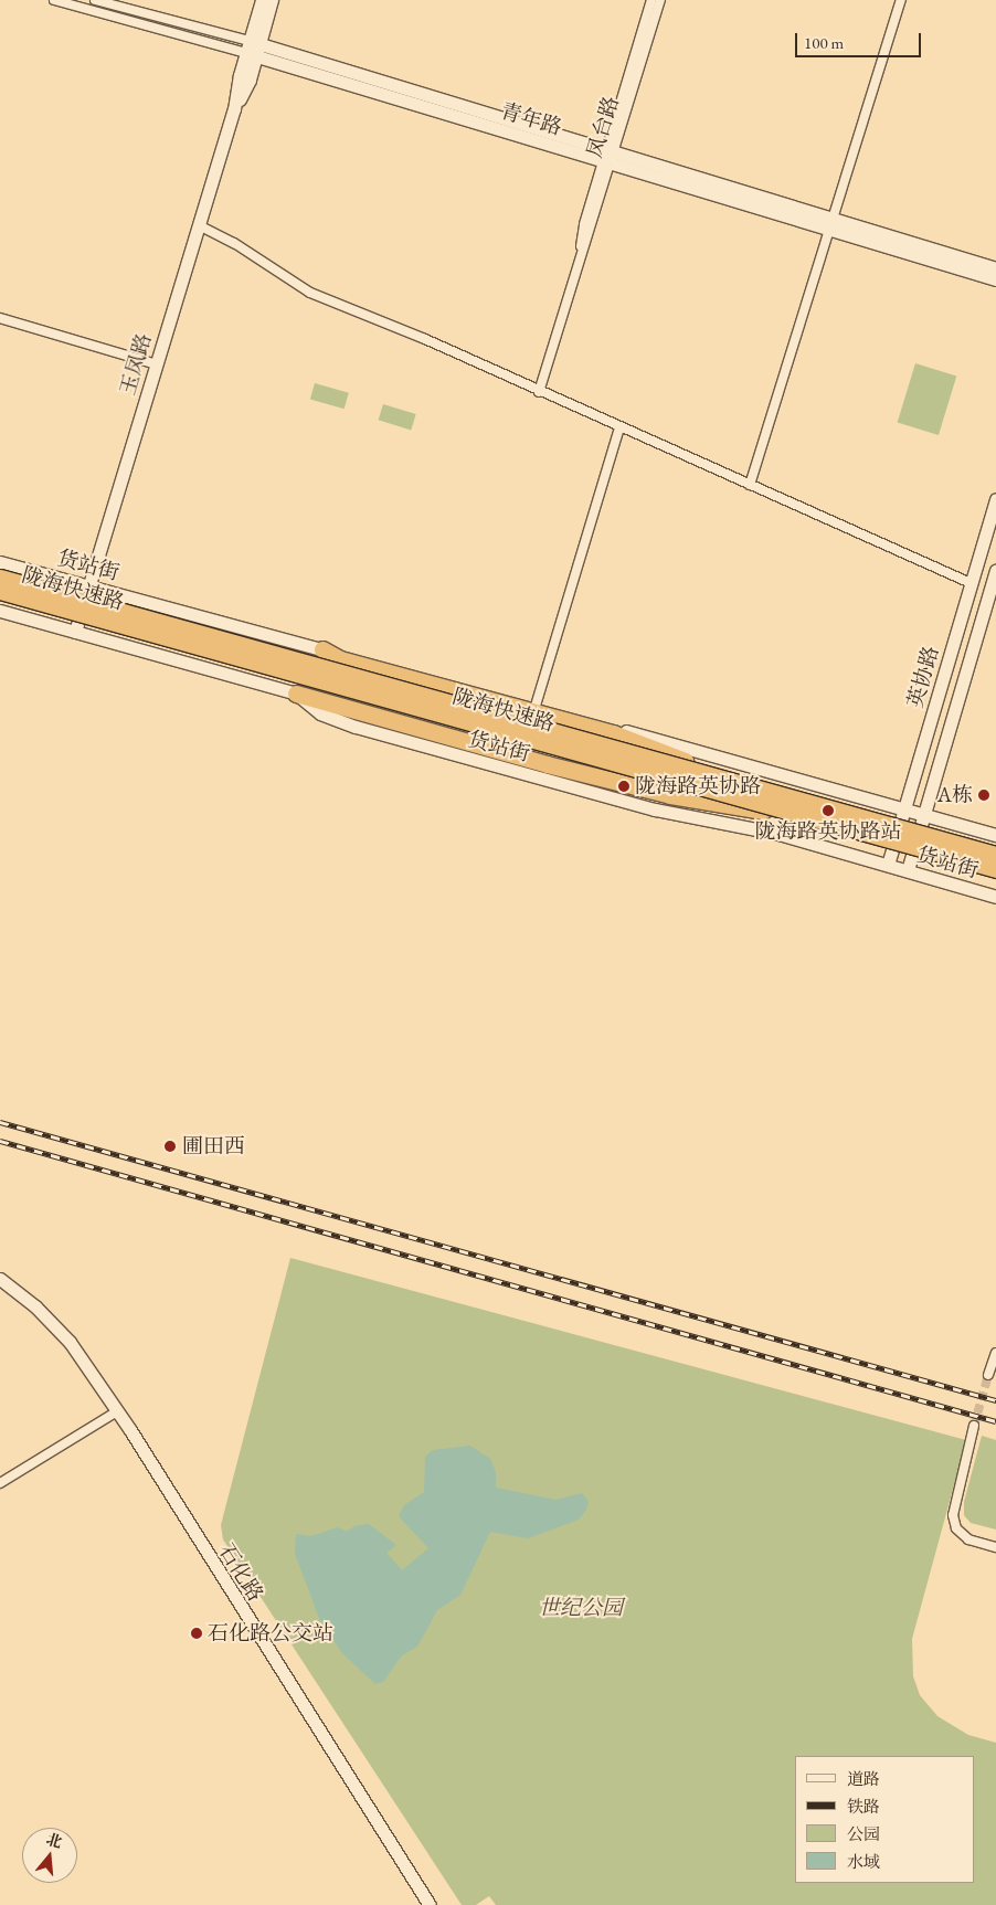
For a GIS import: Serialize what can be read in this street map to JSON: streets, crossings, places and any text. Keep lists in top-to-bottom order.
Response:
{
  "streets": {
    "highway": ["陇海快速路"],
    "street": [
      "青年路",
      "凤台路",
      "玉凤路",
      "货站街",
      "英协路",
      "石化路"
    ]
  },
  "crossings": [
    ["青年路", "凤台路"],
    ["青年路", "玉凤路"],
    ["玉凤路", "货站街"],
    ["货站街", "英协路"]
  ],
  "parks": ["世纪公园"],
  "places": [
    "陇海路英协路",
    "A栋",
    "陇海路英协路站",
    "圃田西",
    "石化路公交站"
  ],
  "legend": [
    "道路",
    "铁路",
    "公园",
    "水域"
  ],
  "scale_bar": "100 m",
  "north": "top"
}
